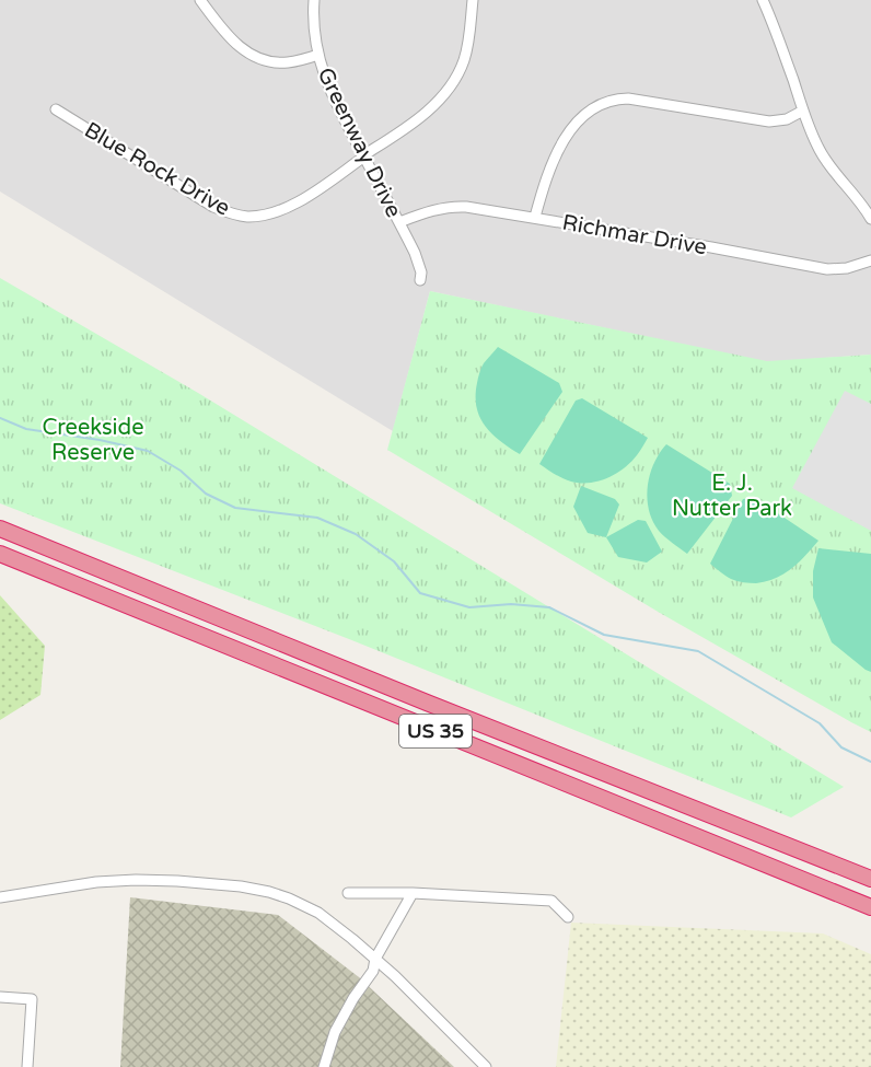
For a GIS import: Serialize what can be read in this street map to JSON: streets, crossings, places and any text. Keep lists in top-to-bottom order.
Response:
{
  "streets": {
    "highway": ["US 35"],
    "street": ["Greenway Drive", "Blue Rock Drive", "Richmar Drive"]
  },
  "crossings": [
    ["Greenway Drive", "Blue Rock Drive"],
    ["Greenway Drive", "Richmar Drive"]
  ],
  "parks": ["Creekside Reserve", "E. J. Nutter Park"]
}
